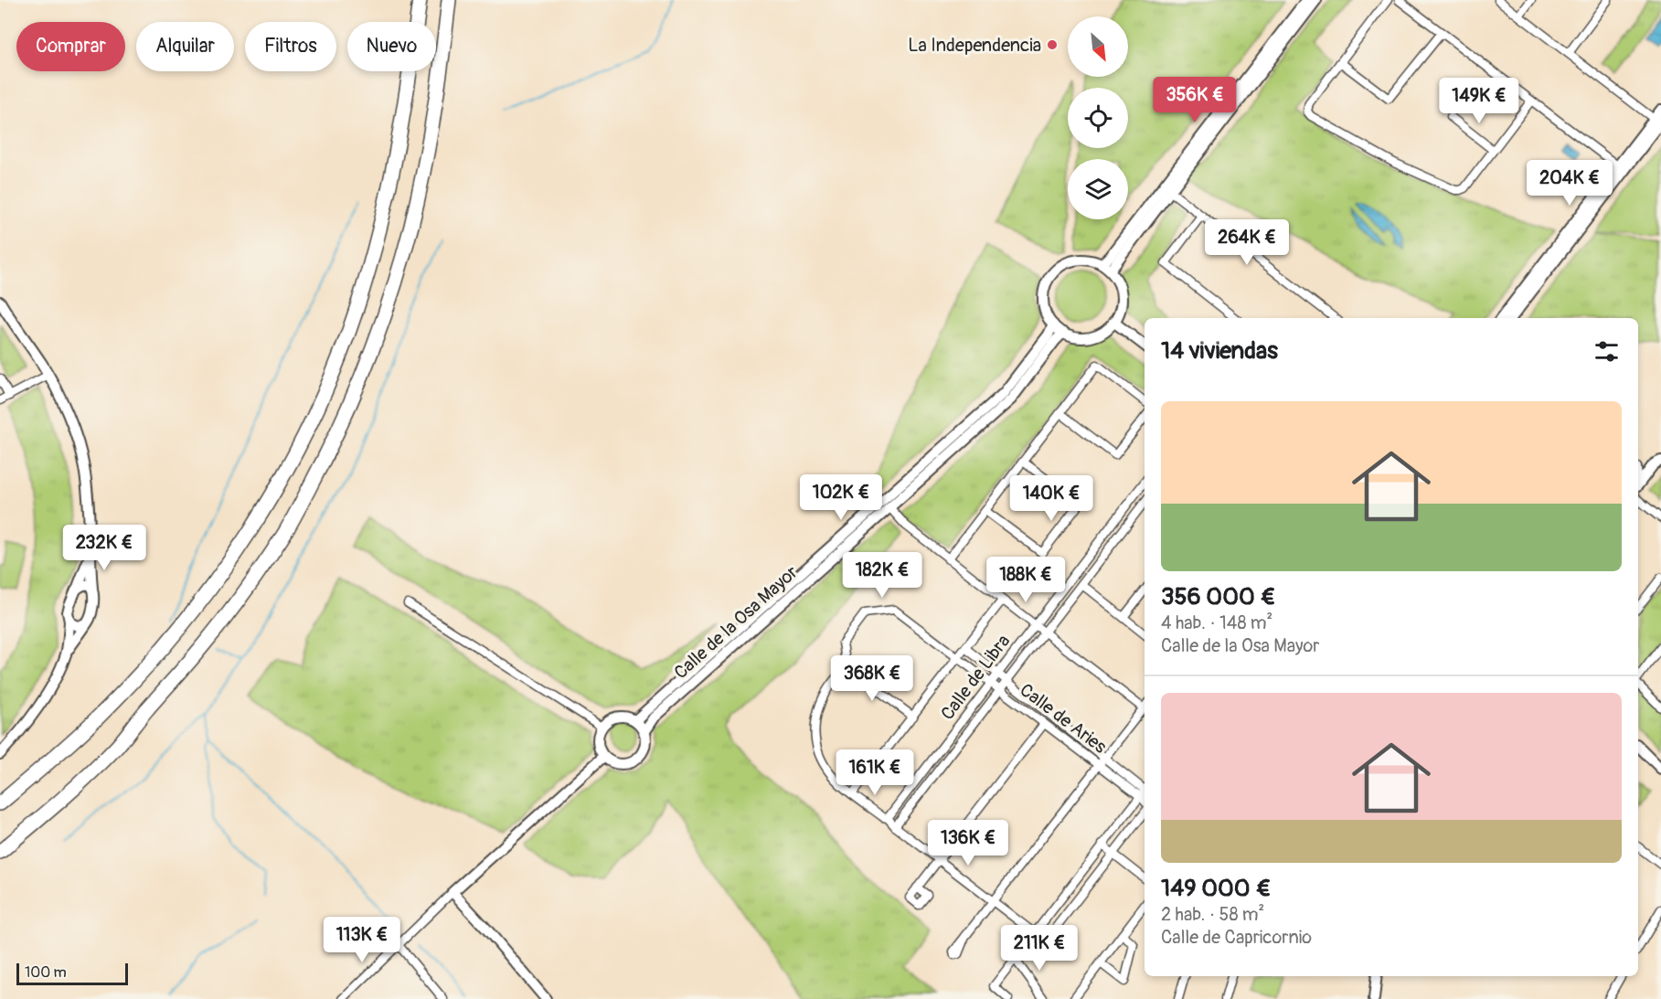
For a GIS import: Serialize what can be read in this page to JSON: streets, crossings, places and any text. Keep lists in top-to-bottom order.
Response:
{
  "streets": {
    "street": ["Calle de la Osa Mayor", "Calle de Libra", "Calle de Aries"]
  },
  "crossings": [
    ["Calle de Libra", "Calle de Aries"]
  ],
  "places": ["La Independencia"],
  "scale_bar": "100 m",
  "north": "bottom right",
  "page": {
    "chip": [
      "Comprar",
      "Alquilar",
      "Filtros",
      "Nuevo"
    ],
    "price": [
      "356K €",
      "149K €",
      "204K €",
      "264K €",
      "102K €",
      "140K €",
      "232K €",
      "182K €",
      "188K €",
      "368K €",
      "161K €",
      "136K €",
      "113K €",
      "211K €"
    ],
    "heading": "14 viviendas",
    "list": [
      {
        "name": "356 000 €",
        "note": "4 hab. · 148 m² · Calle de la Osa Mayor"
      },
      {
        "name": "149 000 €",
        "note": "2 hab. · 58 m² · Calle de Capricornio"
      }
    ],
    "scale": "100 m"
  }
}
